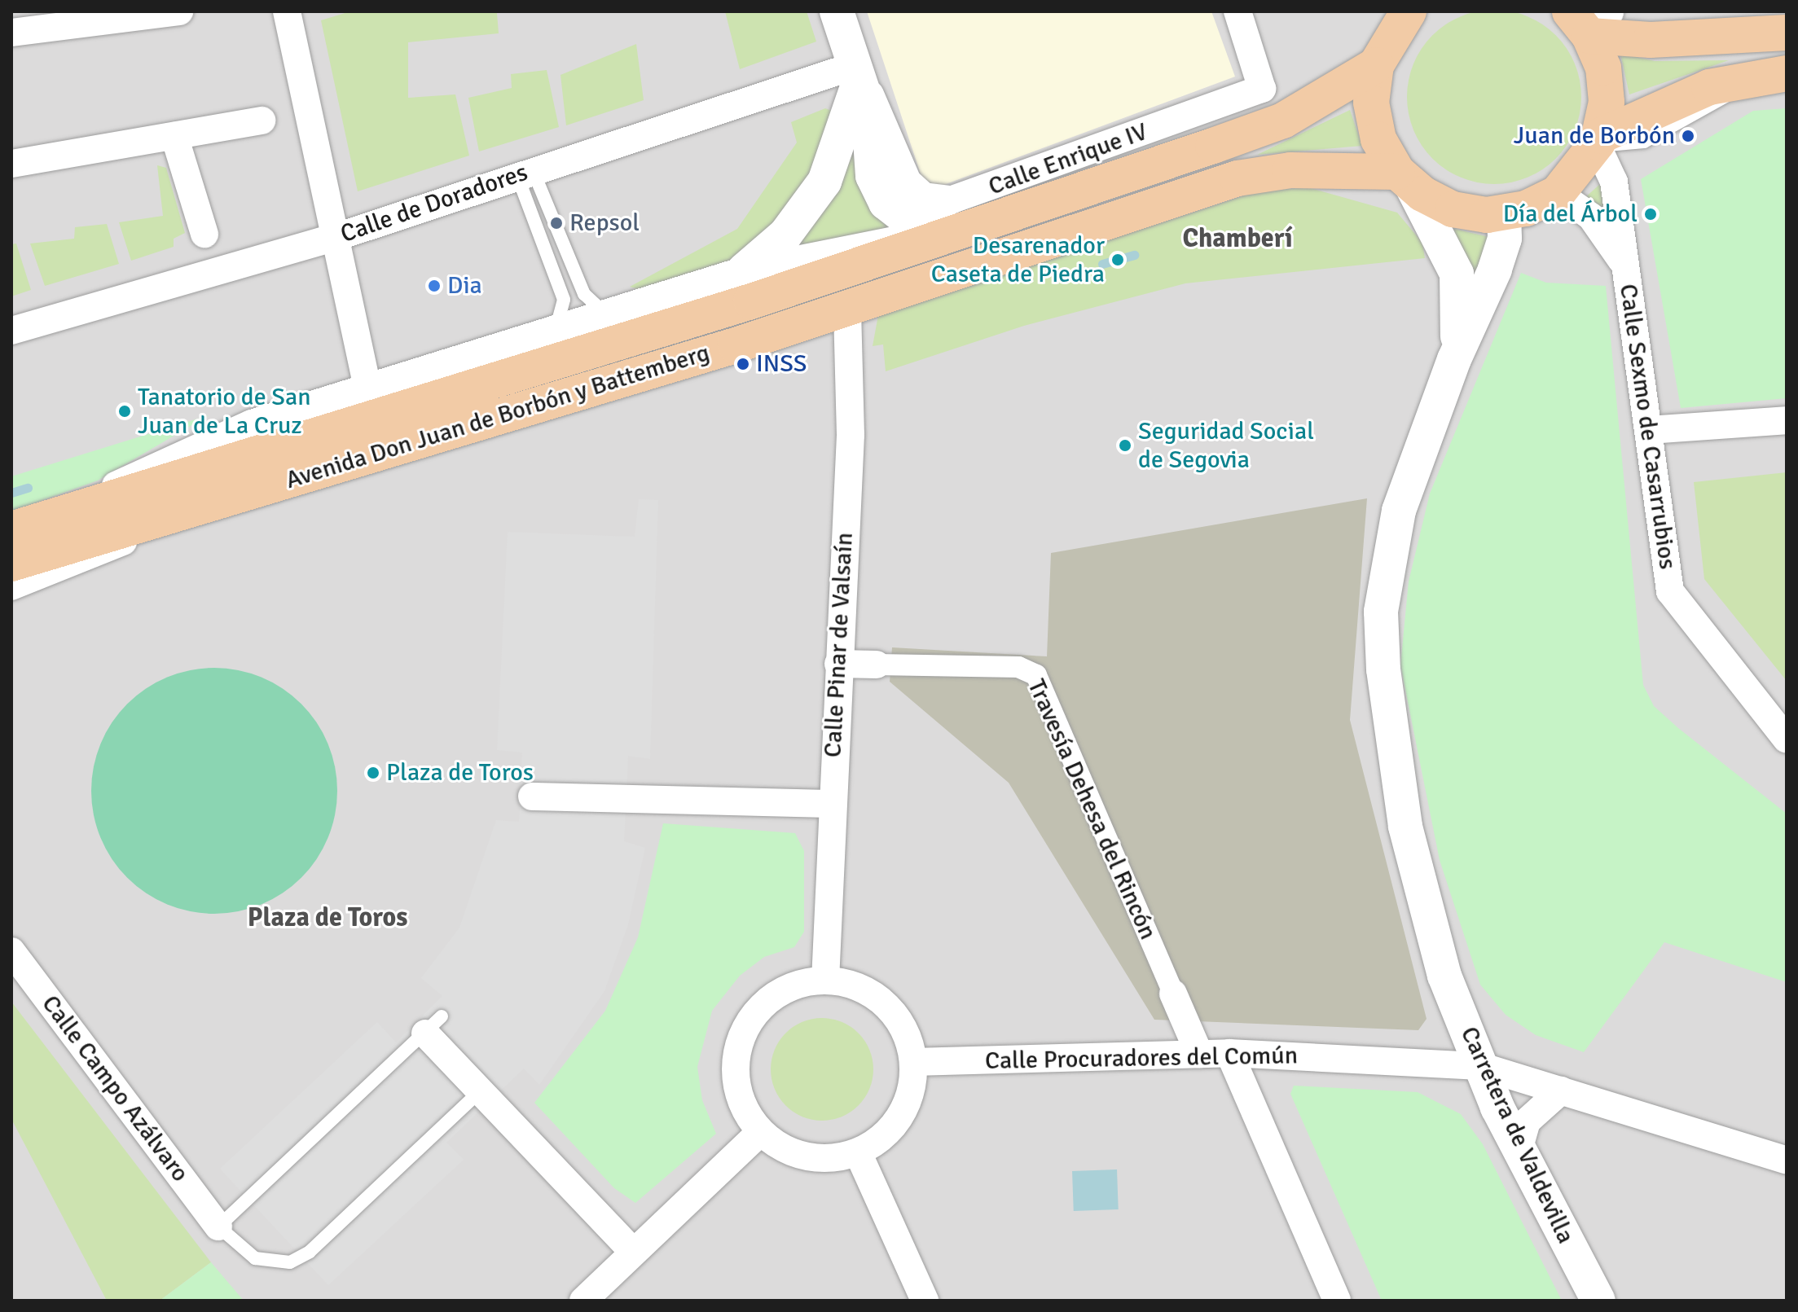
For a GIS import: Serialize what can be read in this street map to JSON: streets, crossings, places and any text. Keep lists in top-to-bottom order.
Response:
{
  "streets": {
    "main road": ["Avenida Don Juan de Borbón y Battemberg"],
    "street": [
      "Calle Enrique IV",
      "Calle de Doradores",
      "Calle Sexmo de Casarrubios",
      "Calle Pinar de Valsaín",
      "Travesía Dehesa del Rincón",
      "Calle Procuradores del Común",
      "Calle Campo Azálvaro",
      "Carretera de Valdevilla"
    ]
  },
  "crossings": [
    ["Calle Enrique IV", "Calle de Doradores"],
    ["Avenida Don Juan de Borbón y Battemberg", "Calle Pinar de Valsaín"],
    ["Avenida Don Juan de Borbón y Battemberg", "Carretera de Valdevilla"],
    ["Calle Pinar de Valsaín", "Travesía Dehesa del Rincón"],
    ["Calle Pinar de Valsaín", "Calle Procuradores del Común"],
    ["Travesía Dehesa del Rincón", "Calle Procuradores del Común"],
    ["Calle Procuradores del Común", "Carretera de Valdevilla"]
  ],
  "districts": ["Chamberí", "Plaza de Toros"],
  "places": [
    "Juan de Borbón",
    "Día del Árbol",
    "Repsol",
    "Desarenador Caseta de Piedra",
    "Dia",
    "INSS",
    "Tanatorio de San Juan de La Cruz",
    "Seguridad Social de Segovia",
    "Plaza de Toros"
  ]
}
